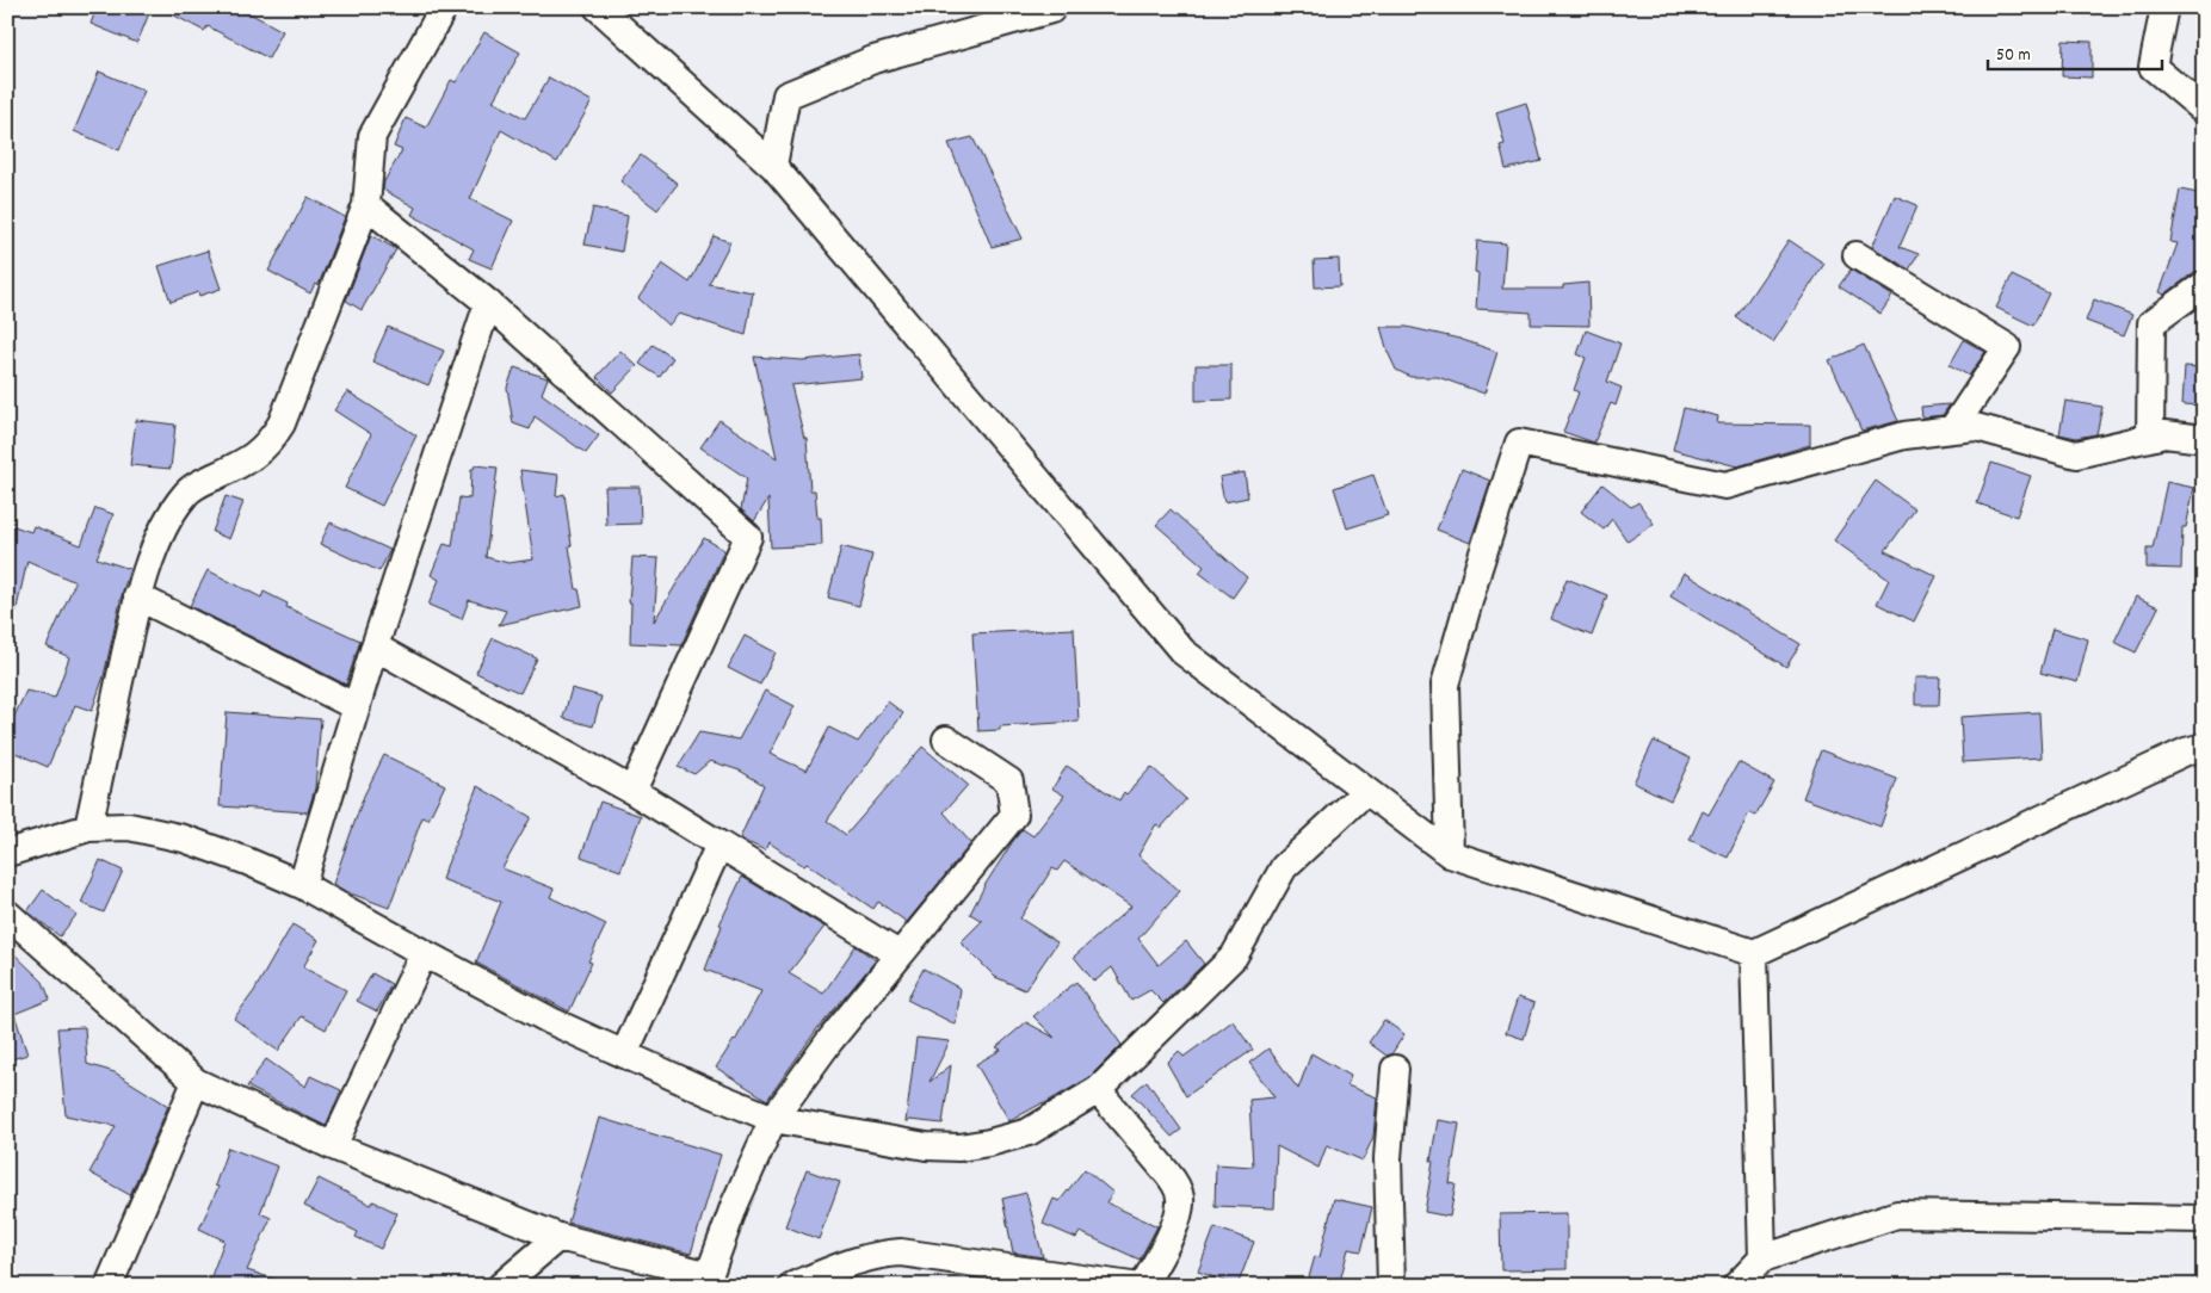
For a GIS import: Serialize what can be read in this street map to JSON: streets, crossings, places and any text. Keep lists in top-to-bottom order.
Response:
{
  "scale_bar": "50 m"
}
